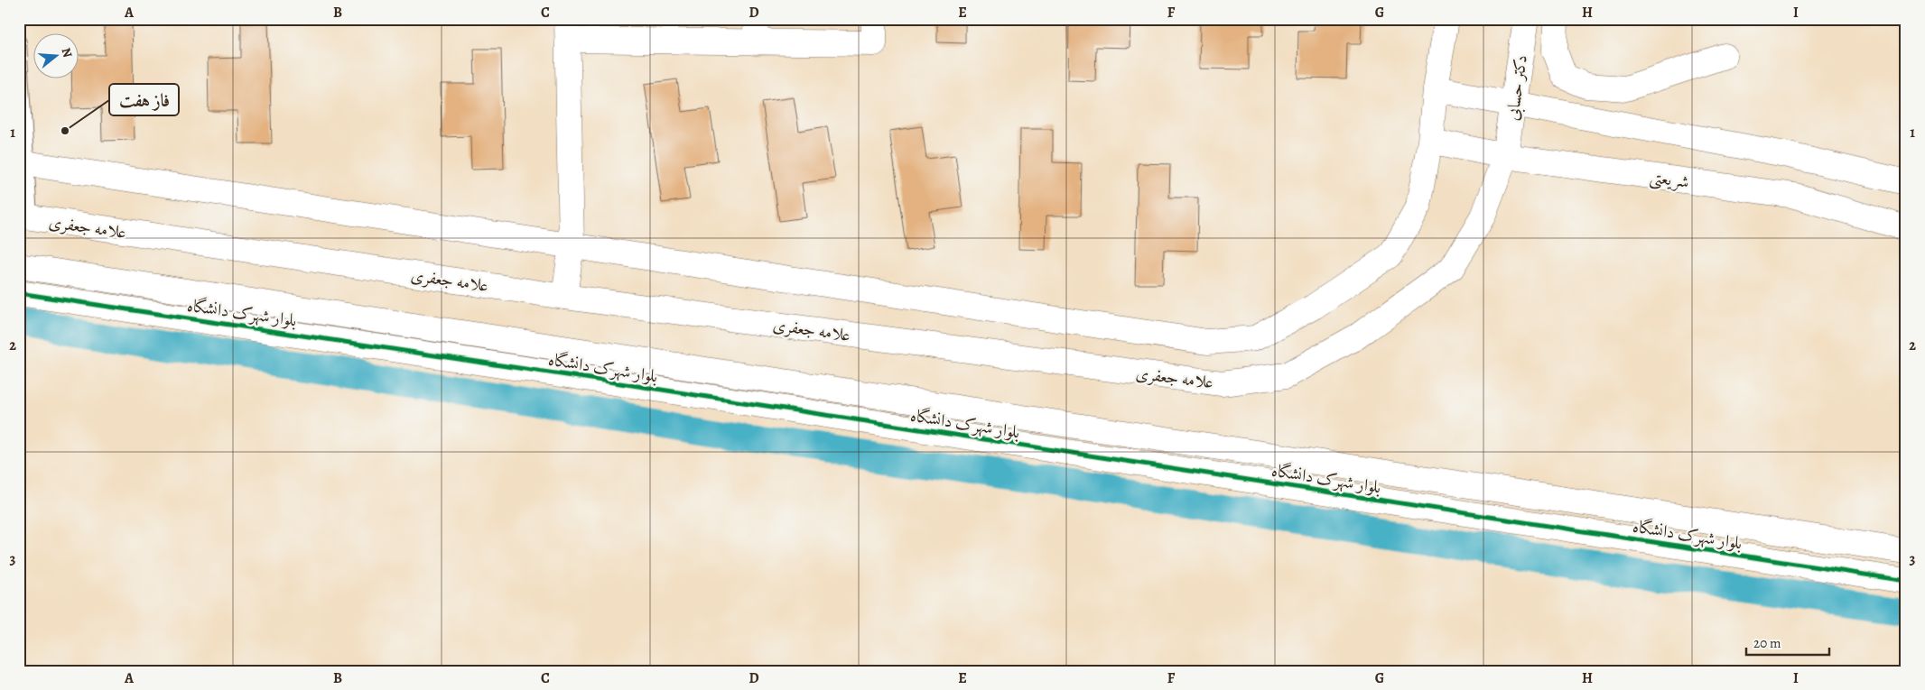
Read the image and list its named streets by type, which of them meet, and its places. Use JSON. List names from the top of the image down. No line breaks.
{"streets":{"street":["دکتر حسابی","شریعتی","علامه جعفری","بلوار شهرک دانشگاه"]},"crossings":[["دکتر حسابی","شریعتی"],["دکتر حسابی","علامه جعفری"],["شریعتی","علامه جعفری"]],"places":["فاز هفت"],"scale_bar":"20 m","north":"right","grid":{"columns":["A","B","C","D","E","F","G","H","I"],"rows":["1","2","3"]}}
